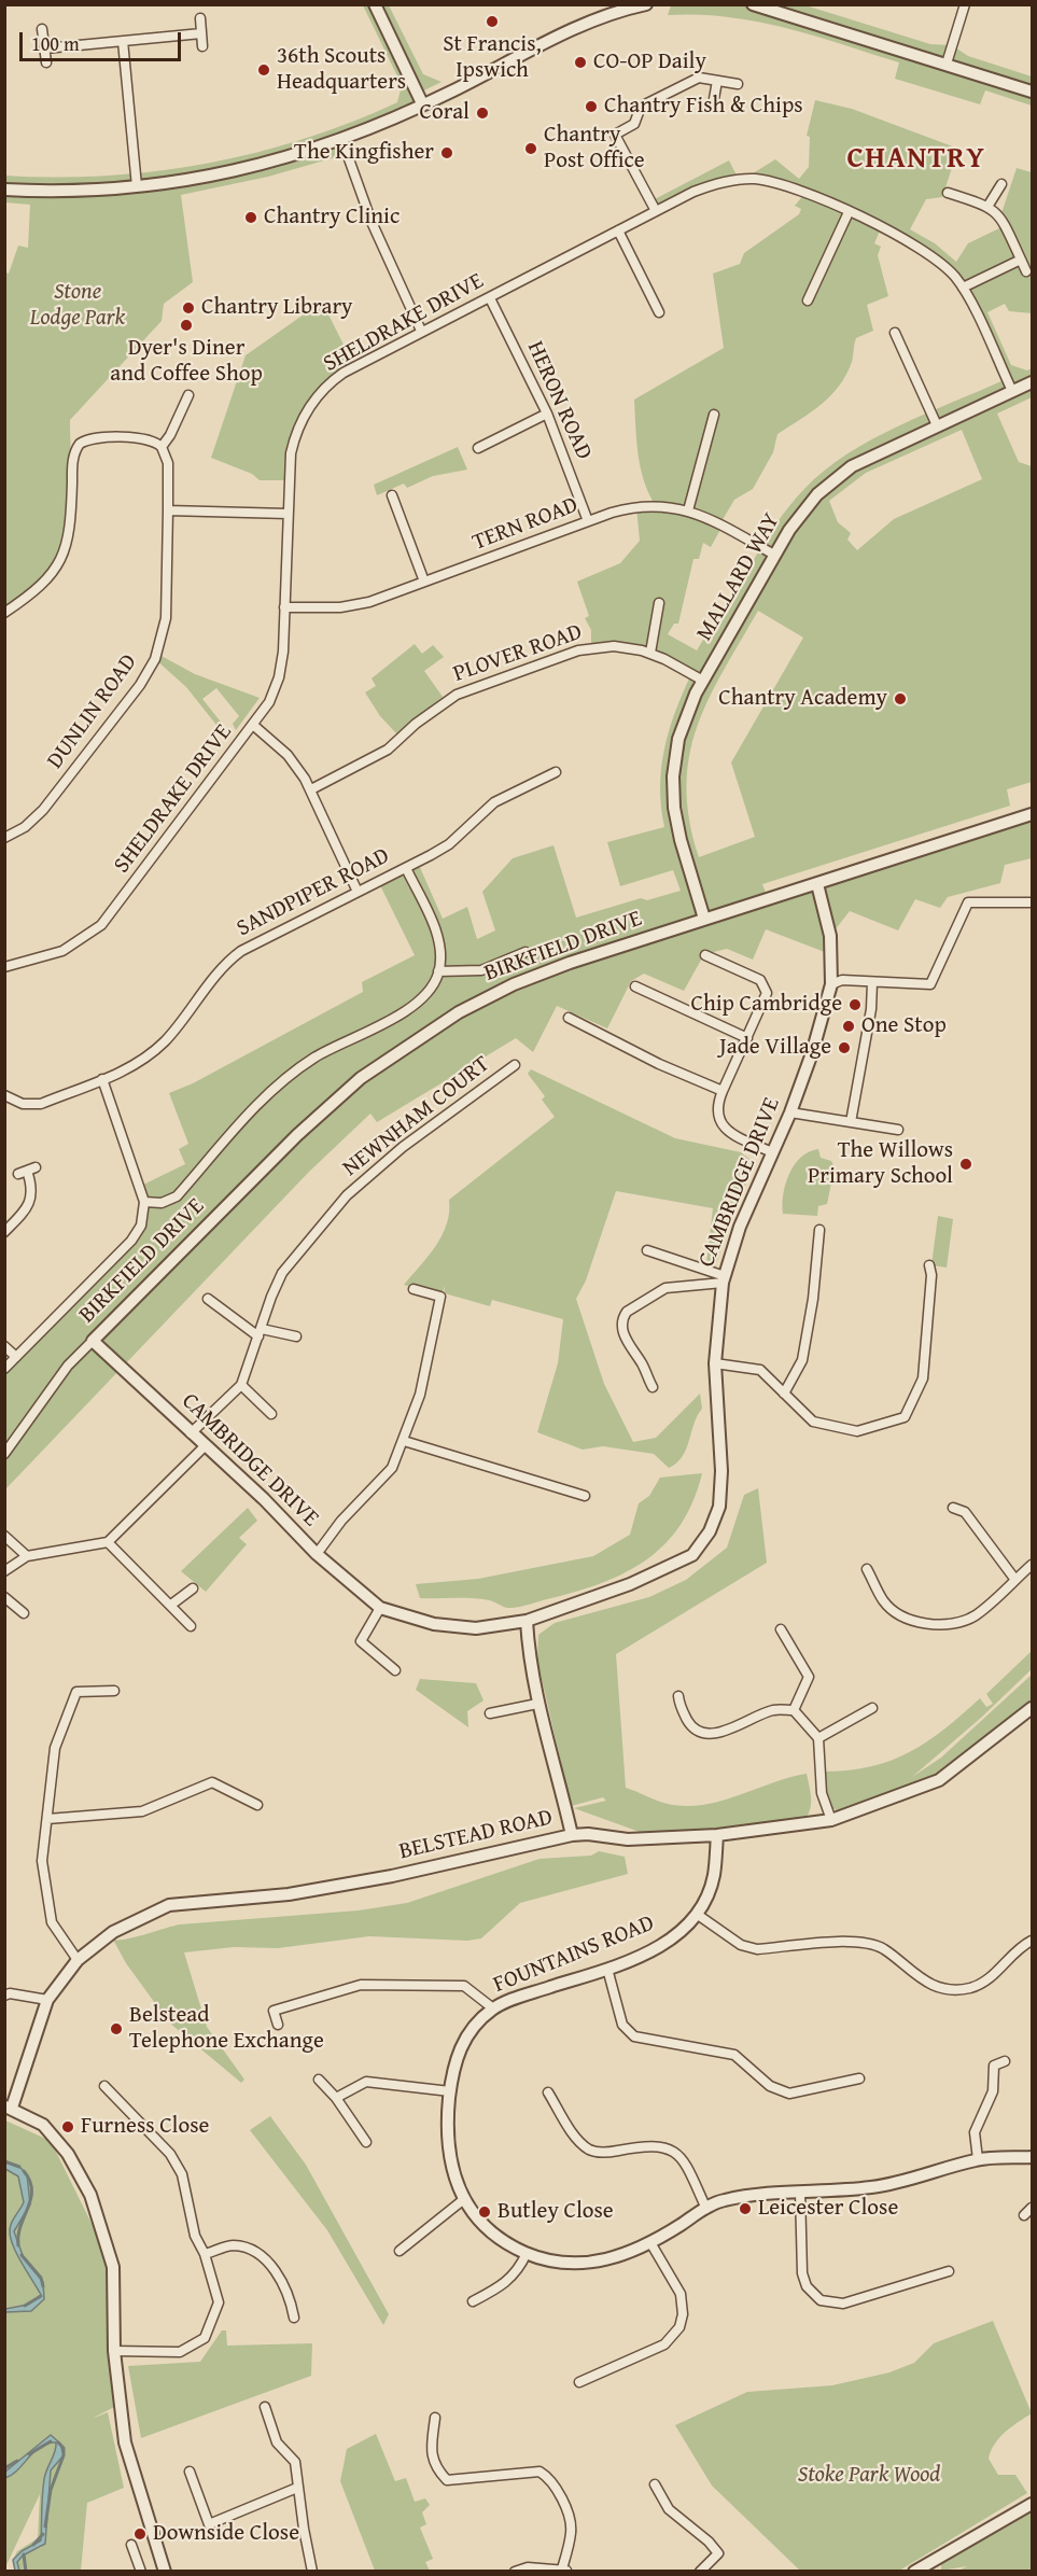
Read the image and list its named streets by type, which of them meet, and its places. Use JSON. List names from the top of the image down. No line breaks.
{"streets":{"street":["SHELDRAKE DRIVE","HERON ROAD","TERN ROAD","MALLARD WAY","PLOVER ROAD","DUNLIN ROAD","SANDPIPER ROAD","BIRKFIELD DRIVE","NEWNHAM COURT","CAMBRIDGE DRIVE","BELSTEAD ROAD","FOUNTAINS ROAD"]},"crossings":[["SHELDRAKE DRIVE","HERON ROAD"],["SHELDRAKE DRIVE","TERN ROAD"],["SHELDRAKE DRIVE","MALLARD WAY"],["HERON ROAD","TERN ROAD"],["TERN ROAD","MALLARD WAY"],["MALLARD WAY","PLOVER ROAD"],["MALLARD WAY","BIRKFIELD DRIVE"],["BIRKFIELD DRIVE","CAMBRIDGE DRIVE"],["NEWNHAM COURT","CAMBRIDGE DRIVE"],["BELSTEAD ROAD","FOUNTAINS ROAD"]],"districts":["CHANTRY"],"parks":["Stone Lodge Park","Stoke Park Wood"],"places":["St Francis, Ipswich","CO-OP Daily","36th Scouts Headquarters","Chantry Fish & Chips","Coral","Chantry Post Office","The Kingfisher","Chantry Clinic","Chantry Library","Dyer's Diner and Coffee Shop","Chantry Academy","Chip Cambridge","One Stop","Jade Village","The Willows Primary School","Belstead Telephone Exchange","Furness Close","Leicester Close","Butley Close","Downside Close"],"scale_bar":"100 m"}
